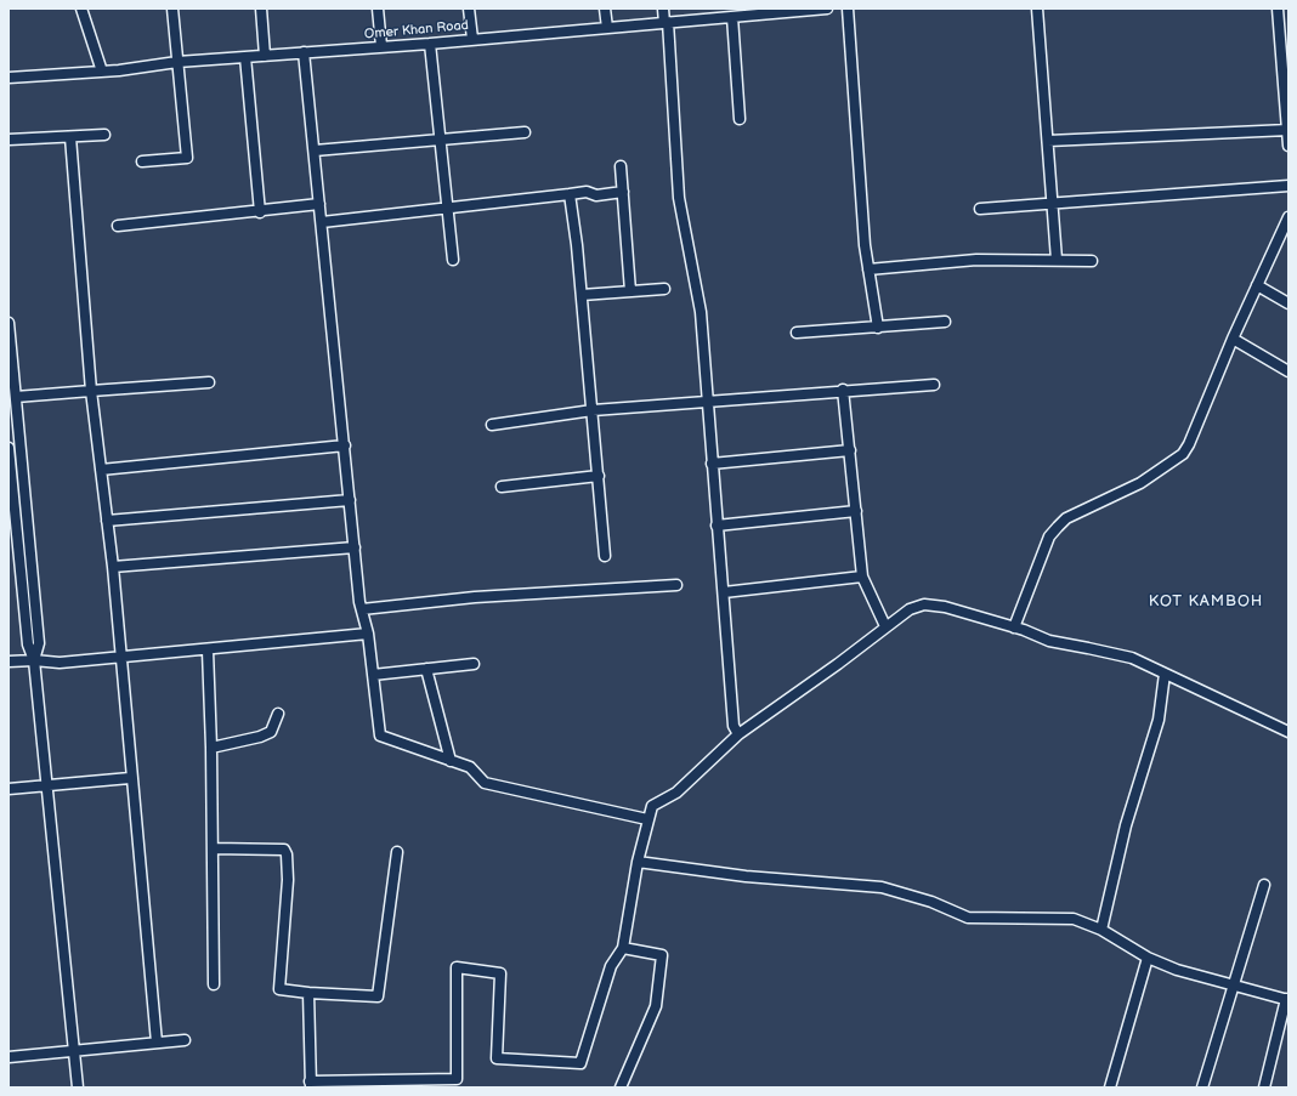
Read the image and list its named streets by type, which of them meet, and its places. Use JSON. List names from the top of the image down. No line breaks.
{"streets":{"street":["Omer Khan Road"]},"districts":["KOT KAMBOH"]}
